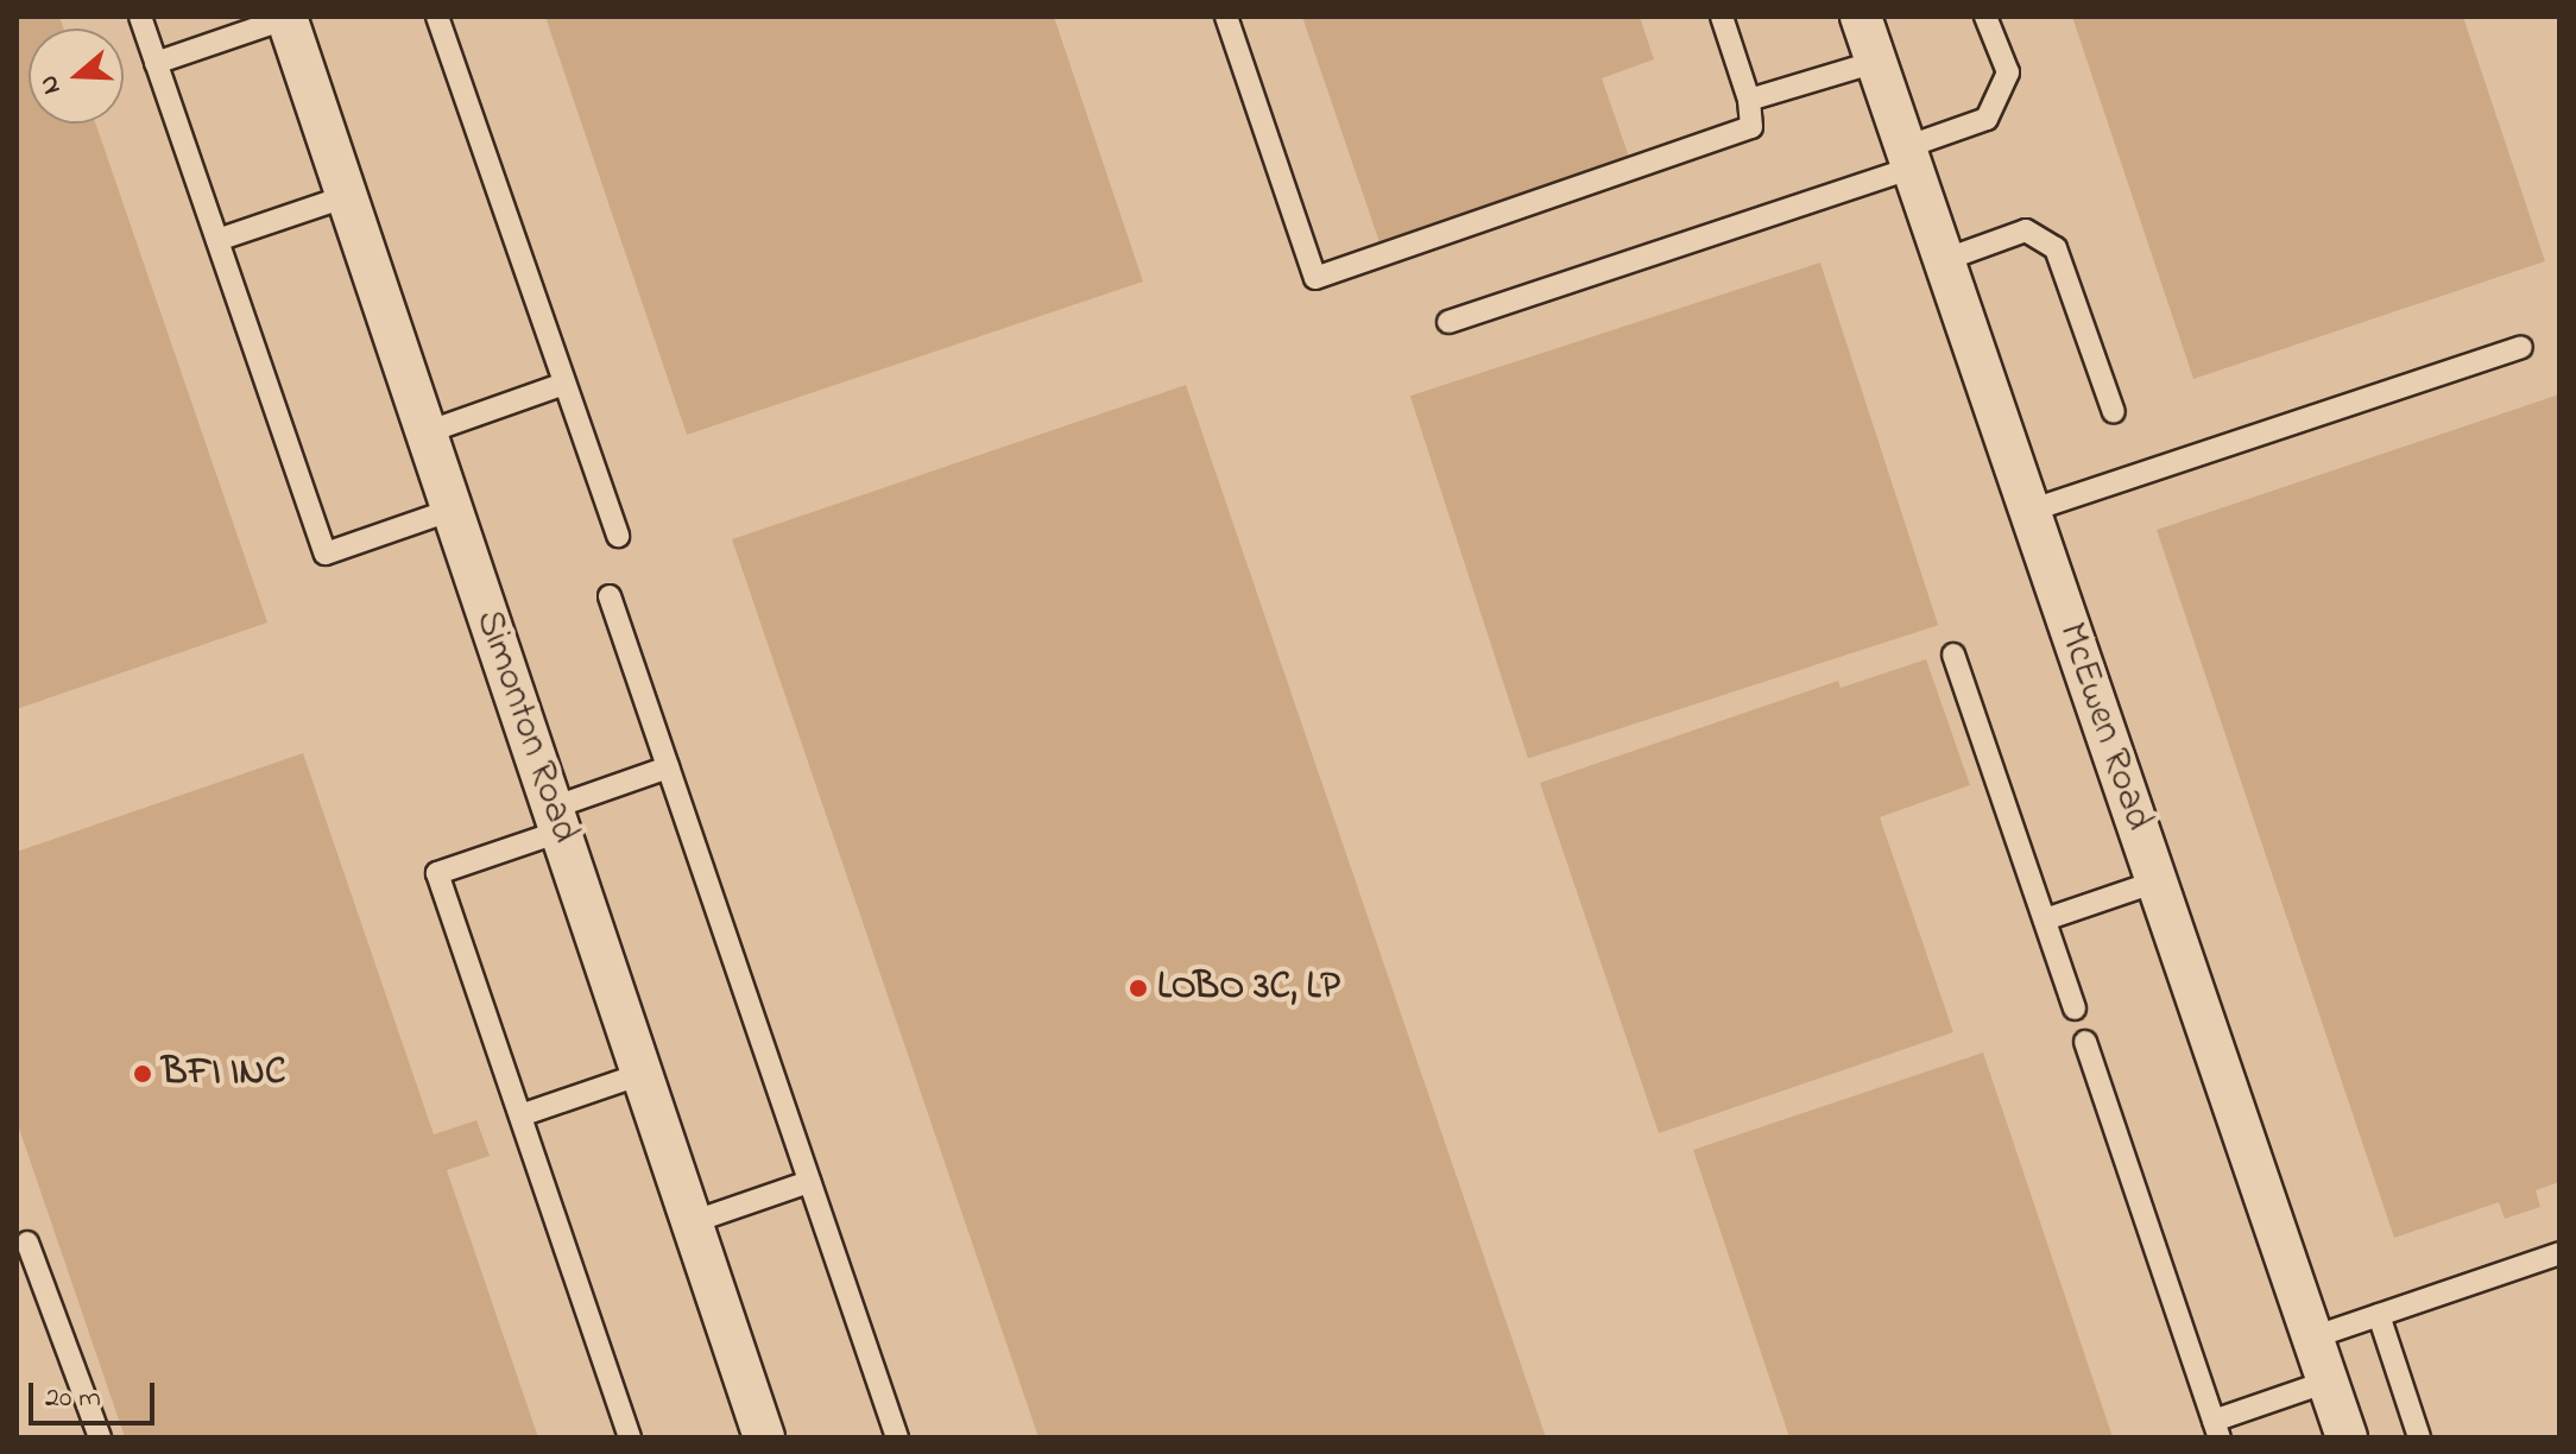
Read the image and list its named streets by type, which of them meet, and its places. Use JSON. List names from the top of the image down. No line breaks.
{"streets":{"street":["Simonton Road","McEwen Road"]},"places":["LOBO 3C, LP","BFI INC"],"scale_bar":"20 m","north":"left"}
